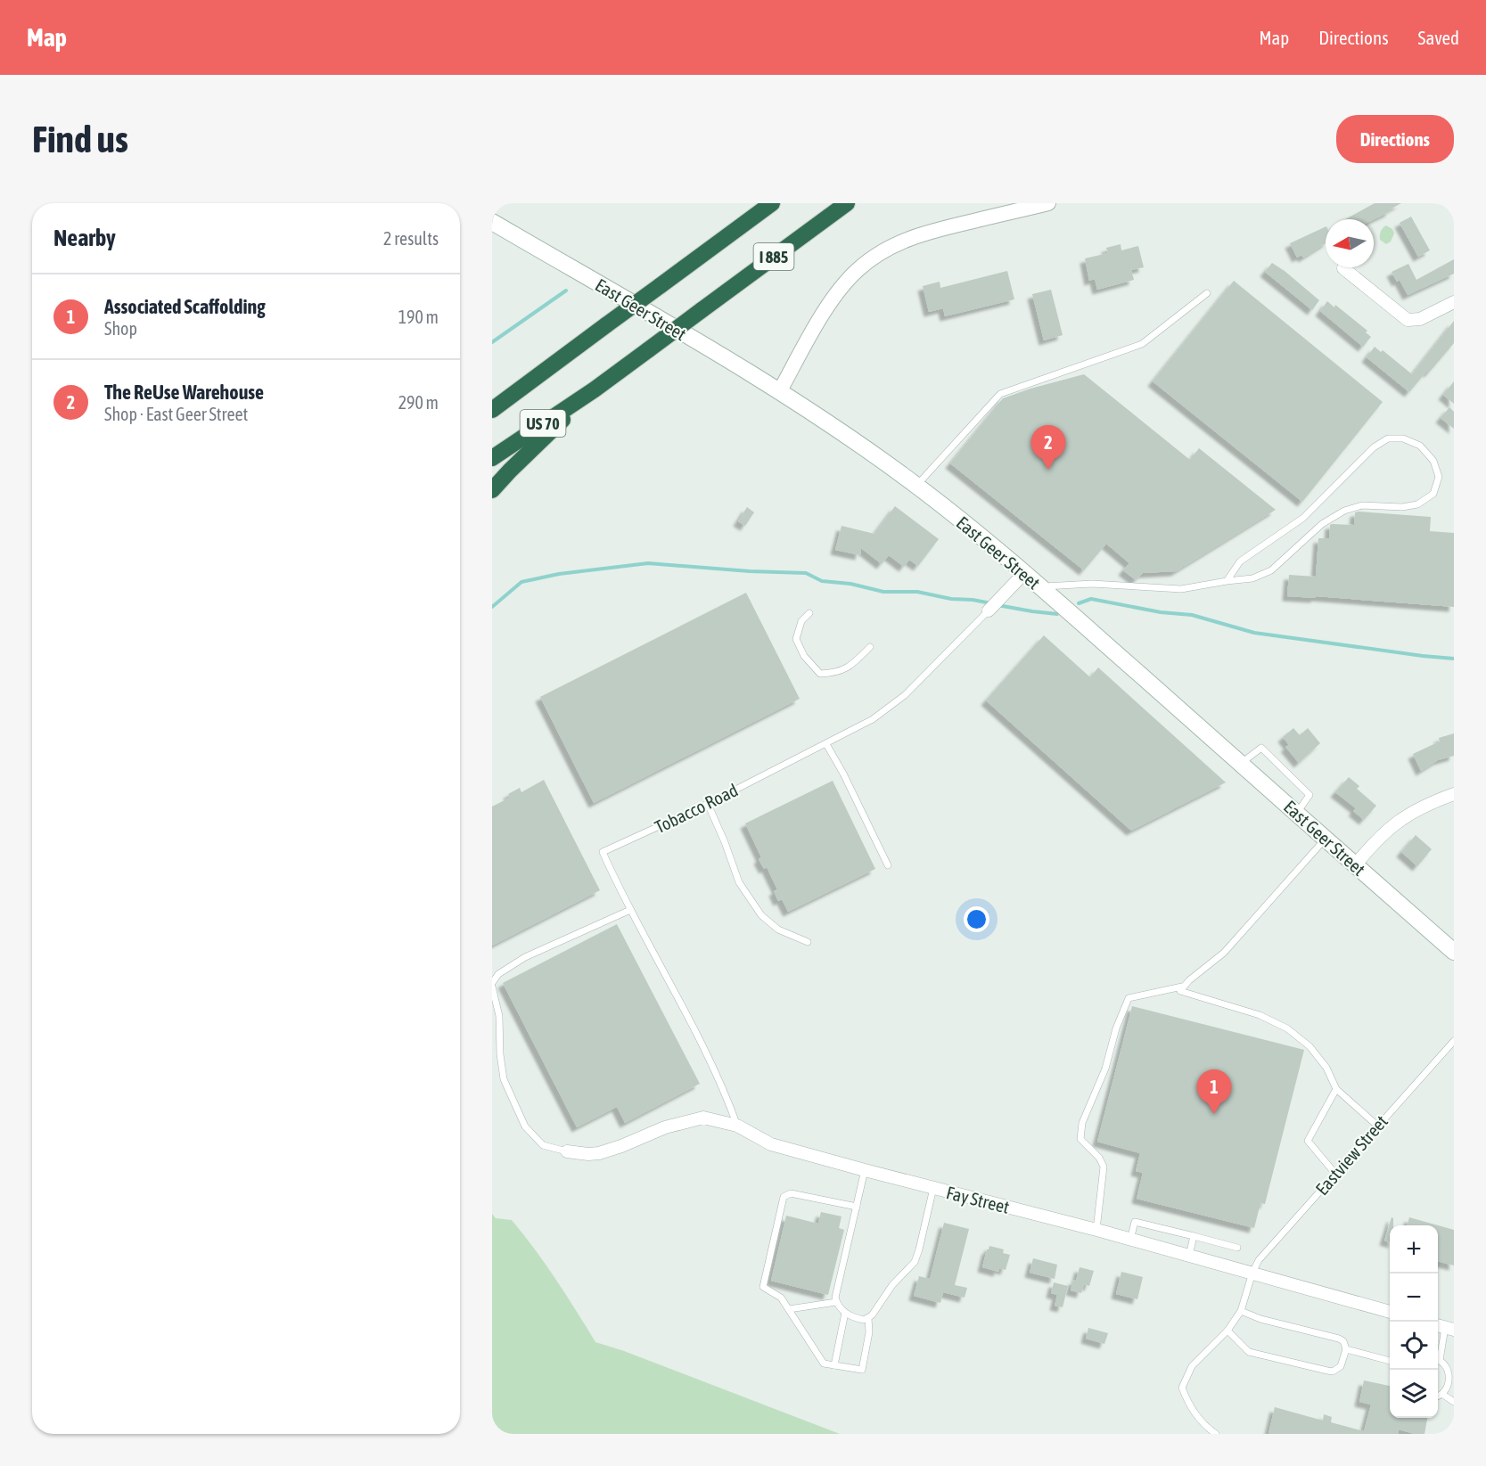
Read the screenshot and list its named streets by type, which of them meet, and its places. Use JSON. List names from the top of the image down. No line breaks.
{"streets":{"highway":["I 885","US 70"],"main road":["East Geer Street"],"street":["Tobacco Road","Fay Street"],"lane":["Eastview Street"]},"crossings":[["I 885","US 70"],["East Geer Street","Tobacco Road"],["Tobacco Road","Fay Street"],["Eastview Street","Fay Street"]],"north":"left","page":{"header":"Map","nav":["Map","Directions","Saved"],"buttons":"Directions","title":"Find us","heading":["Nearby","2 results"],"list":[{"mark":"1","name":"Associated Scaffolding","note":"Shop","value":"190 m"},{"mark":"2","name":"The ReUse Warehouse","note":"Shop · East Geer Street","value":"290 m"}],"pins":["2","1"],"map_buttons":["+","−"]}}
